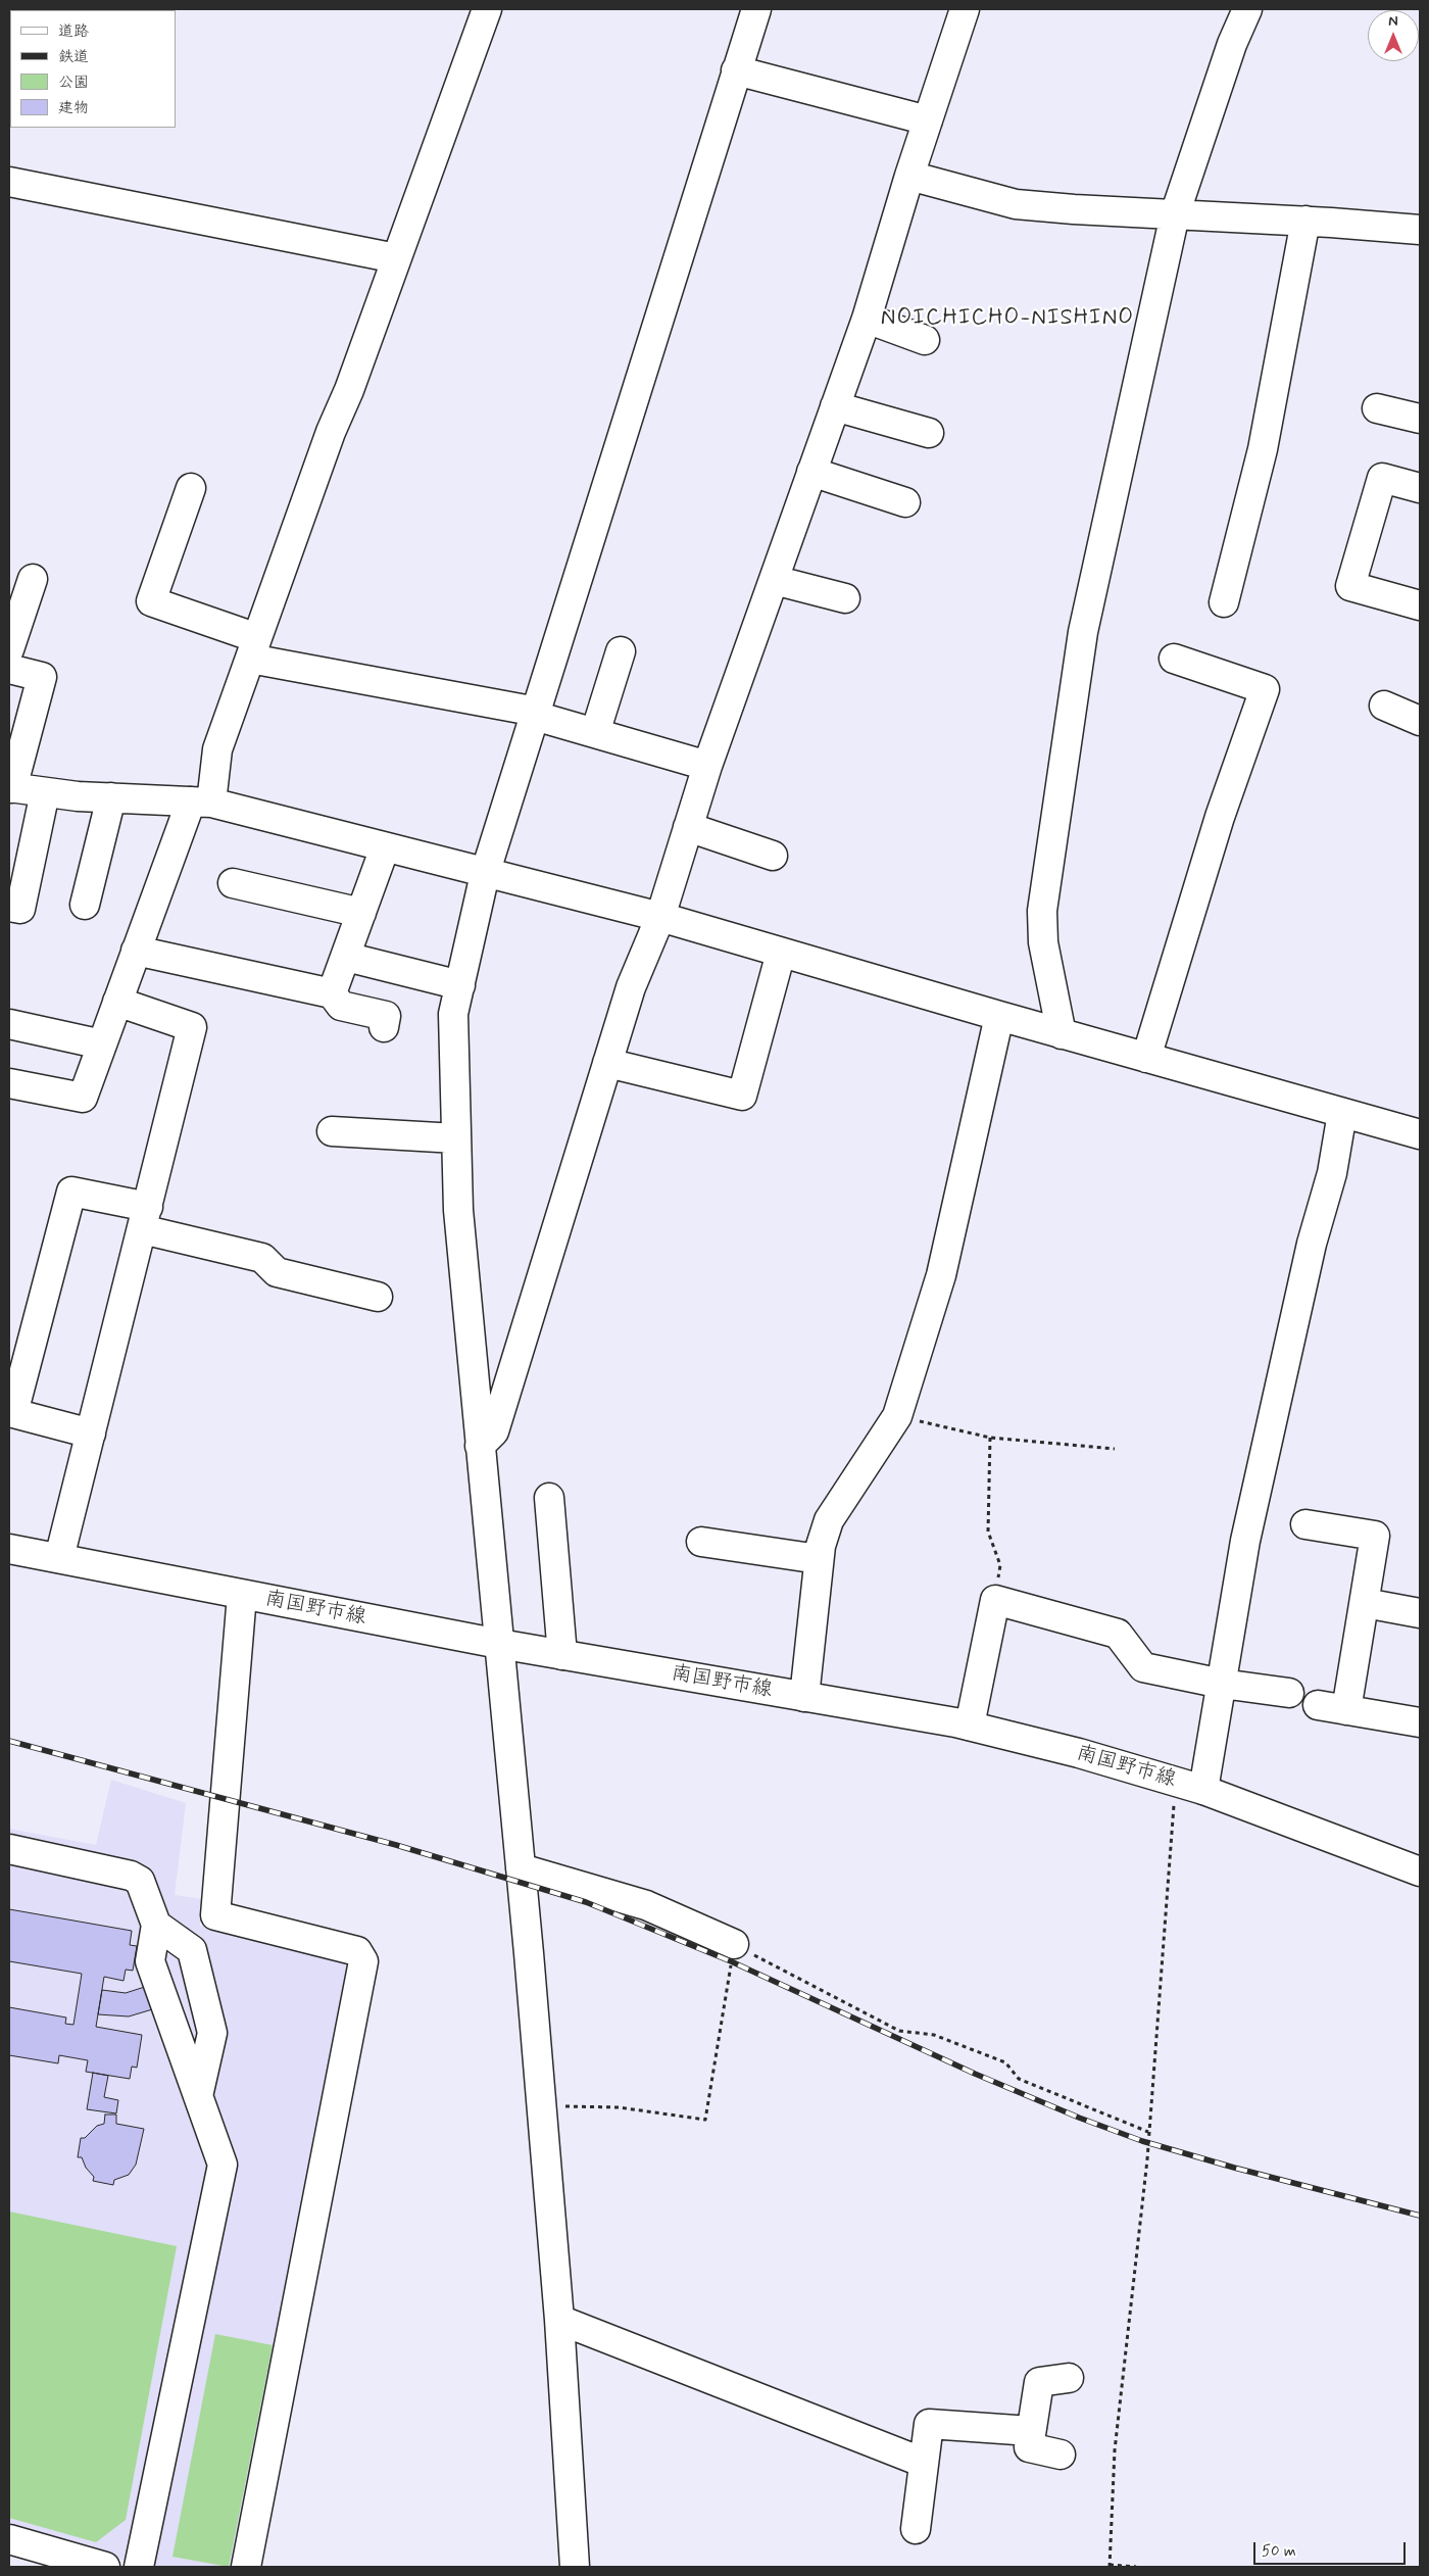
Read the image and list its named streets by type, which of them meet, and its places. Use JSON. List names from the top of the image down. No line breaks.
{"streets":{"street":["南国野市線"]},"districts":["NOICHICHO-NISHINO"],"legend":["道路","鉄道","公園","建物"],"scale_bar":"50 m","north":"top"}
